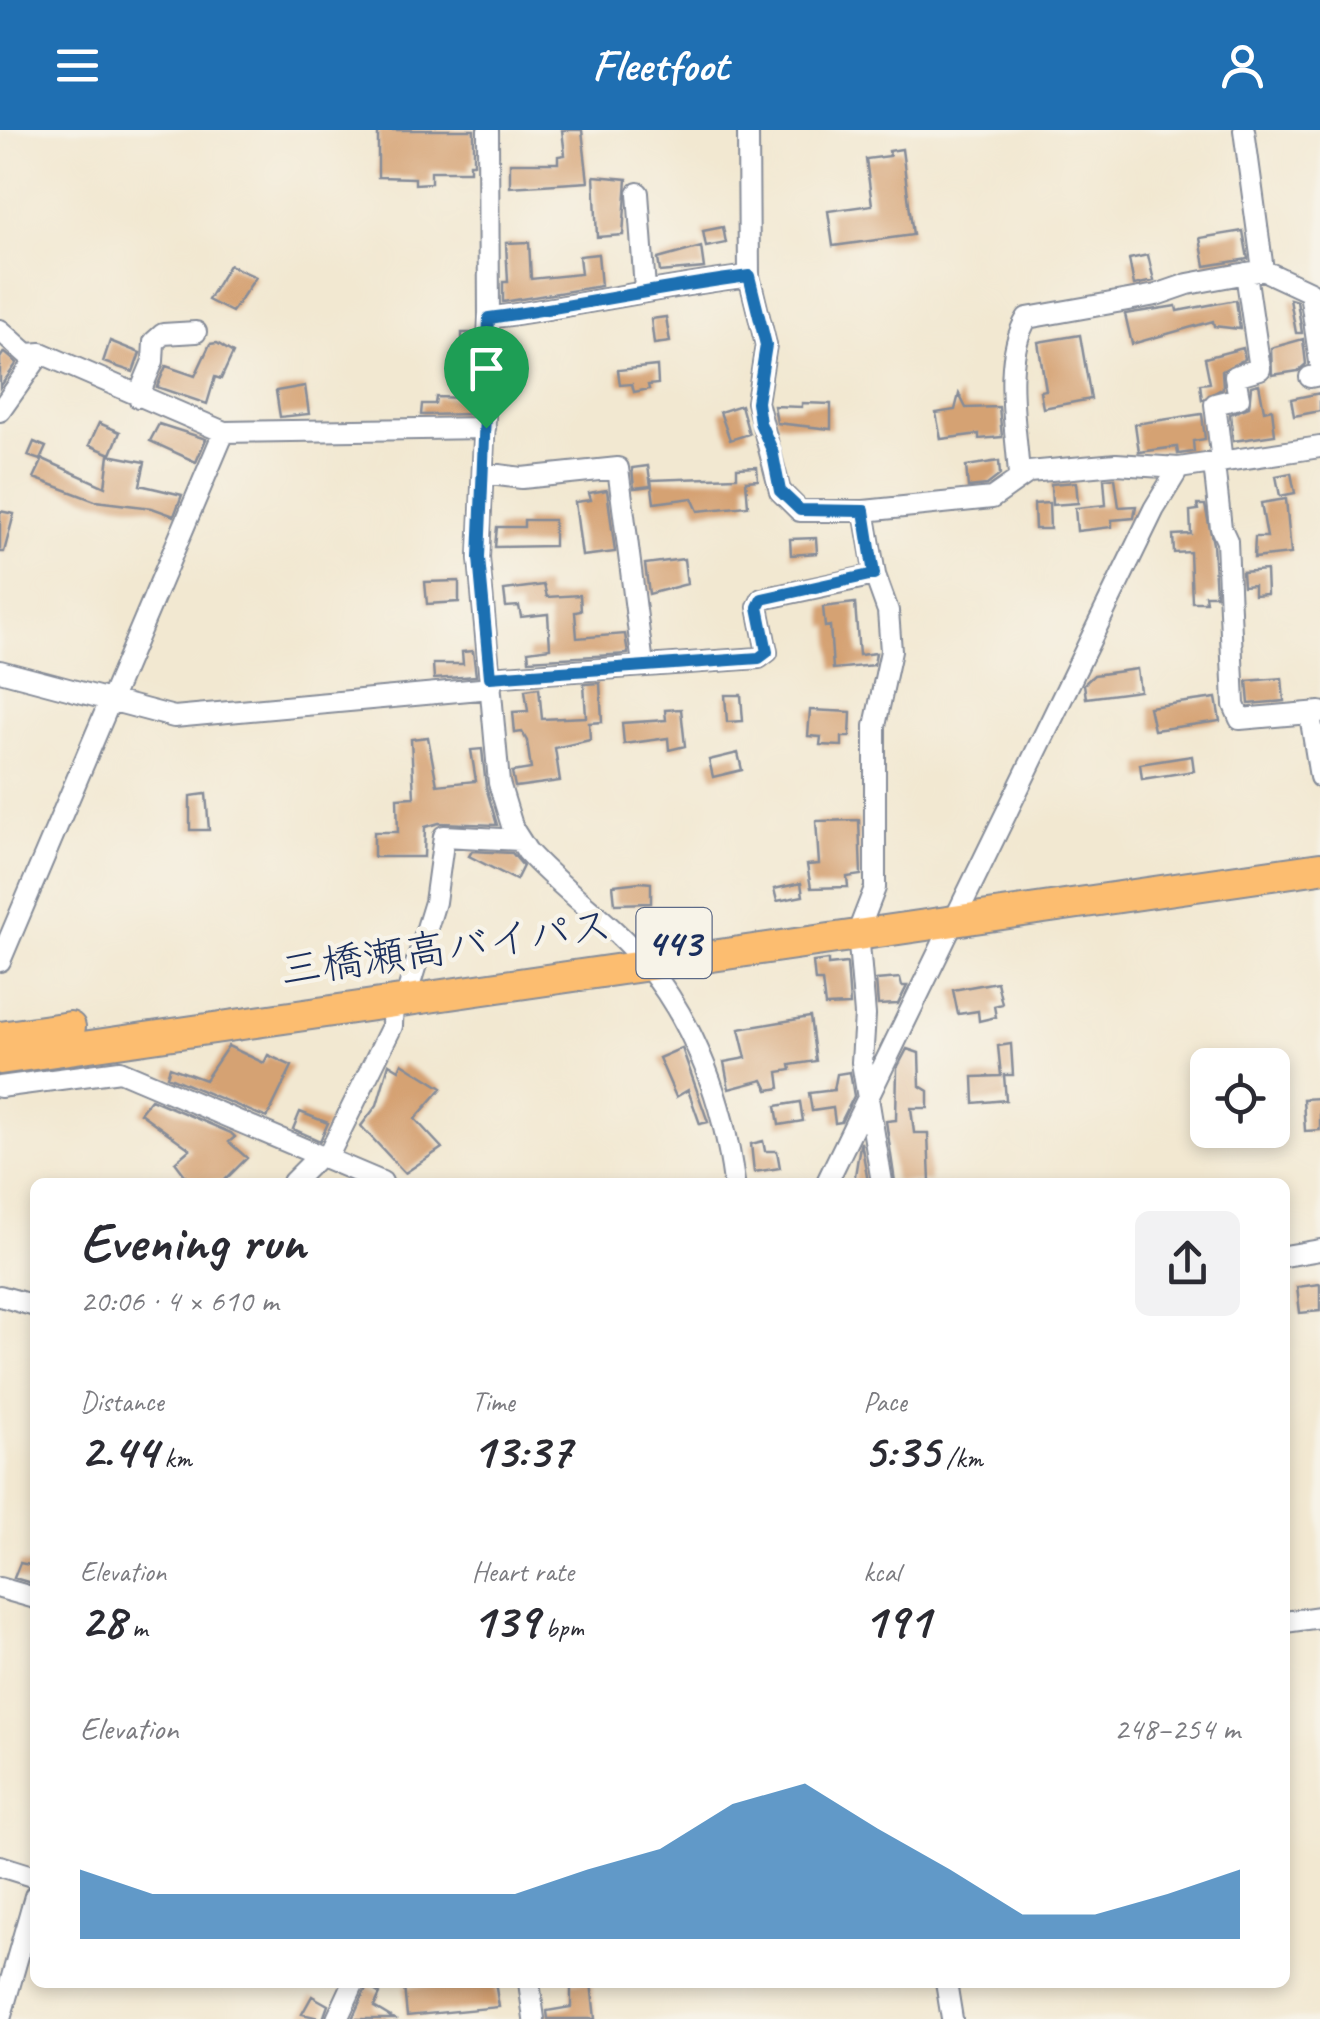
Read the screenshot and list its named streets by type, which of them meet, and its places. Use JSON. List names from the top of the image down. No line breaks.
{"streets":{"highway":["443","三橋瀬高バイパス"]},"page":{"header":"Fleetfoot","heading":["Evening run","20:06 · 4 × 610 m"],"stats":[["Distance","2.44 km"],["Time","13:37"],["Pace","5:35 /km"],["Elevation","28 m"],["Heart rate","139 bpm"],["kcal","191"]],"chart":["Elevation","248–254 m"]}}
